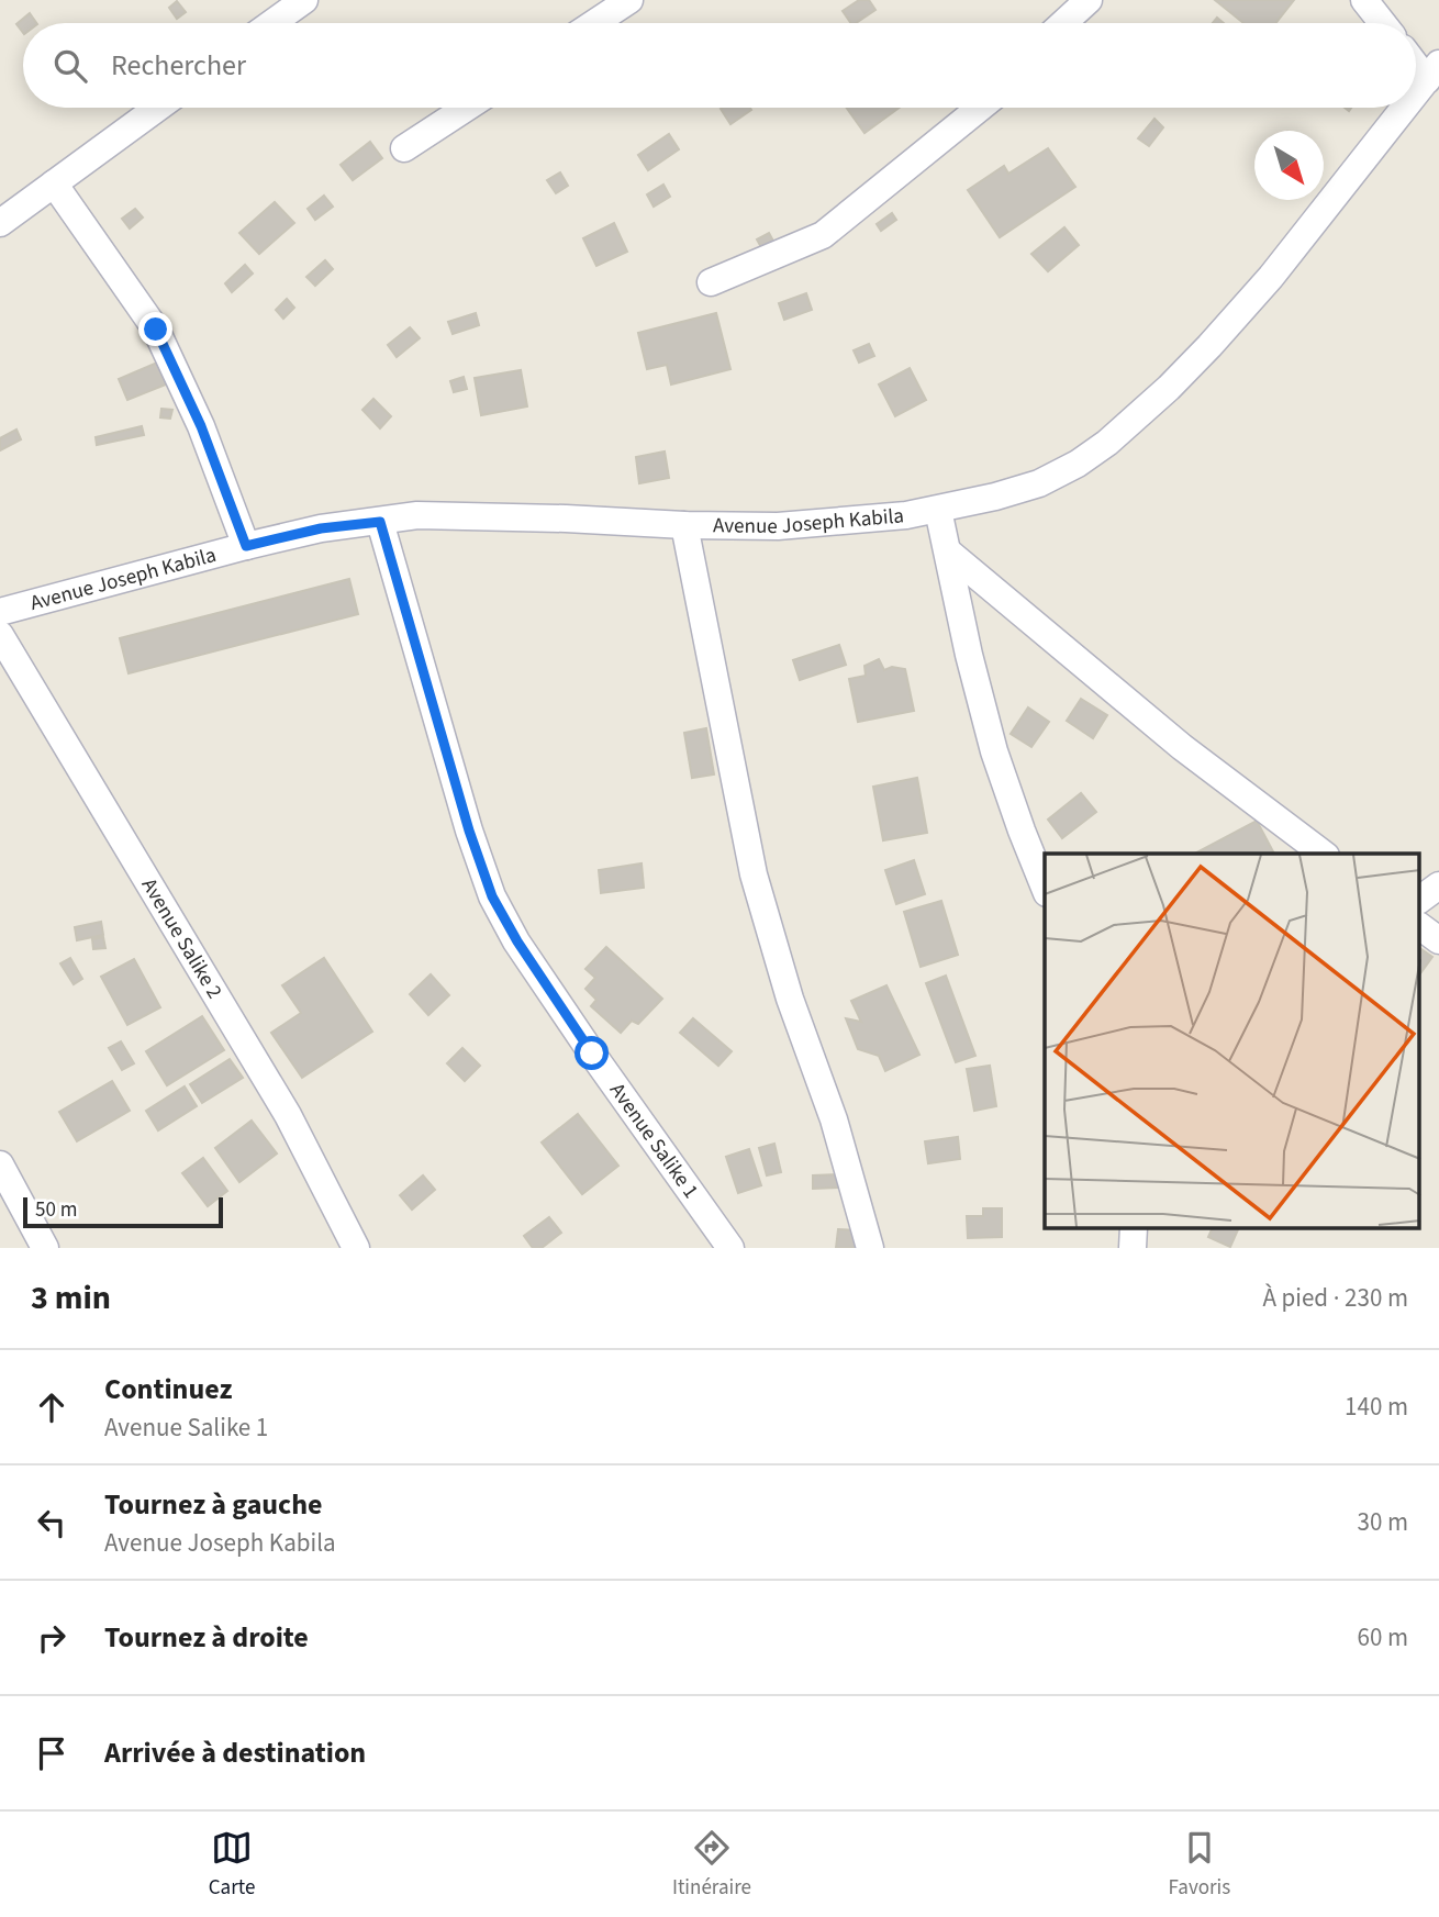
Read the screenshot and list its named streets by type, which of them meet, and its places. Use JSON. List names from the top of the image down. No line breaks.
{"streets":{"street":["Avenue Joseph Kabila","Avenue Salike 2","Avenue Salike 1"]},"crossings":[["Avenue Joseph Kabila","Avenue Salike 1"]],"scale_bar":"50 m","north":"bottom right","page":{"search":"Rechercher","scale":"50 m","heading":["3 min","À pied · 230 m"],"list":[["Continuez","Avenue Salike 1","140 m"],["Tournez à gauche","Avenue Joseph Kabila","30 m"],["Tournez à droite","60 m"],"Arrivée à destination"],"nav":["Carte","Itinéraire","Favoris"]}}
